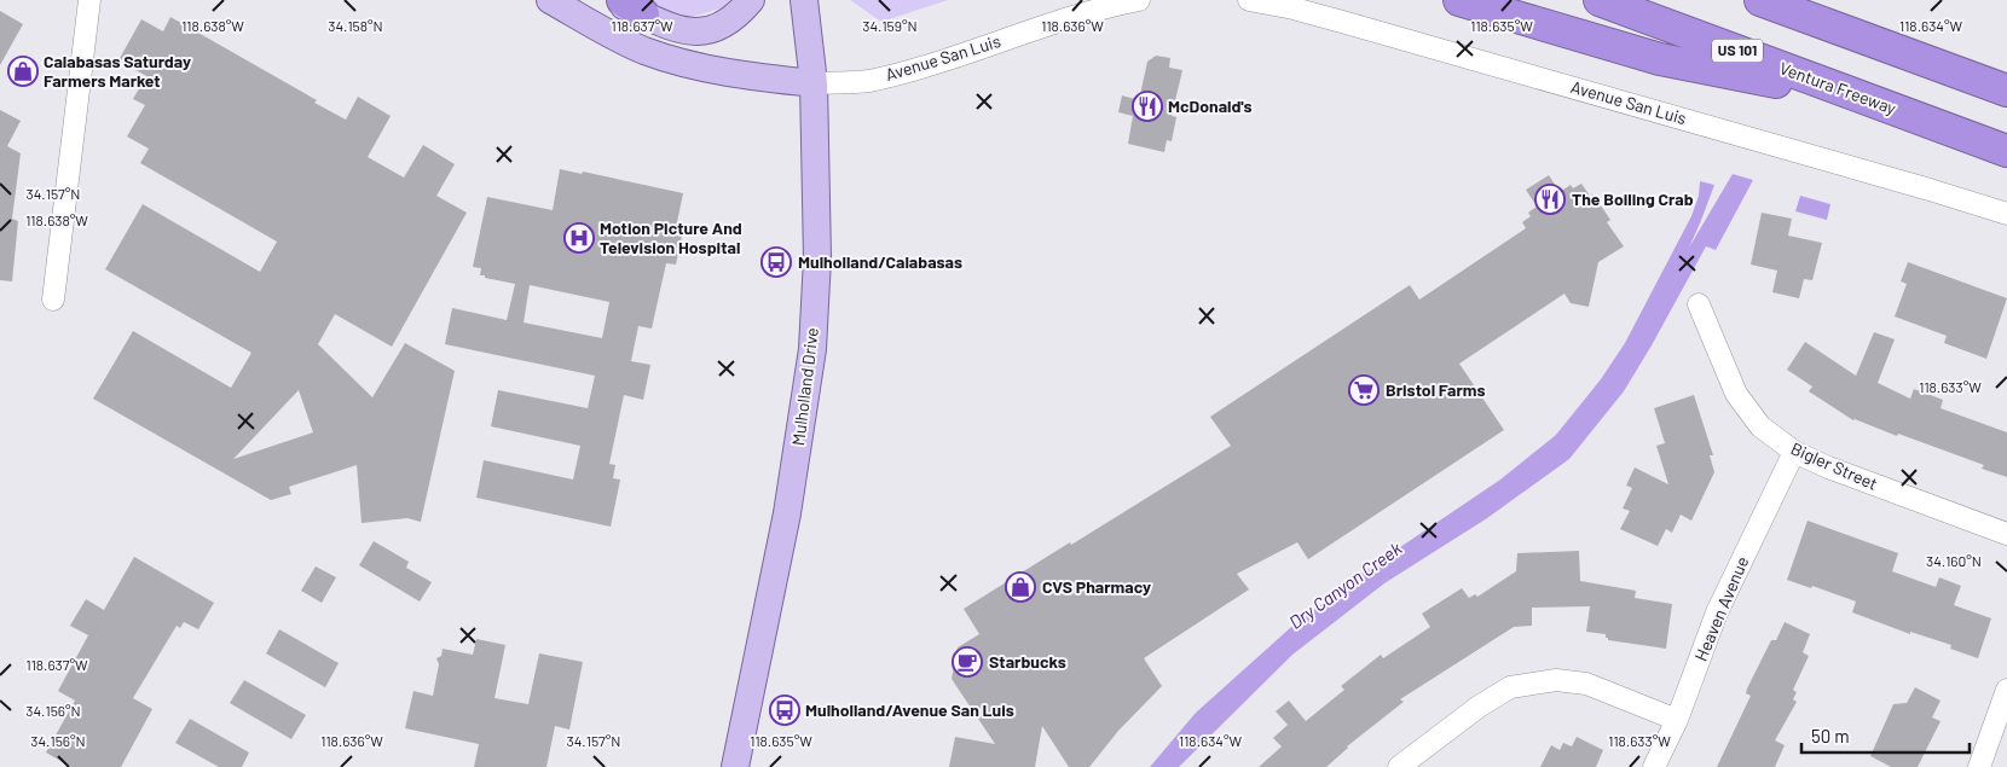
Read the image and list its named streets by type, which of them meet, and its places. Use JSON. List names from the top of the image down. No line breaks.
{"streets":{"highway":["US 101","Ventura Freeway"],"main road":["Mulholland Drive"],"street":["Avenue San Luis","Bigler Street","Heaven Avenue"]},"crossings":[["Avenue San Luis","Mulholland Drive"],["Bigler Street","Heaven Avenue"]],"water":["Dry Canyon Creek"],"places":{"shop":["Calabasas Saturday Farmers Market","CVS Pharmacy"],"restaurant":["McDonald's","The Boiling Crab"],"hospital":["Motion Picture And Television Hospital"],"bus stop":["Mulholland/Calabasas","Mulholland/Avenue San Luis"],"supermarket":["Bristol Farms"],"cafe":["Starbucks"]},"scale_bar":"50 m","coordinates":["34.158°N","34.159°N","118.638°W","118.637°W","118.636°W","118.635°W","118.634°W","34.157°N","118.633°W","34.160°N","34.156°N"]}
